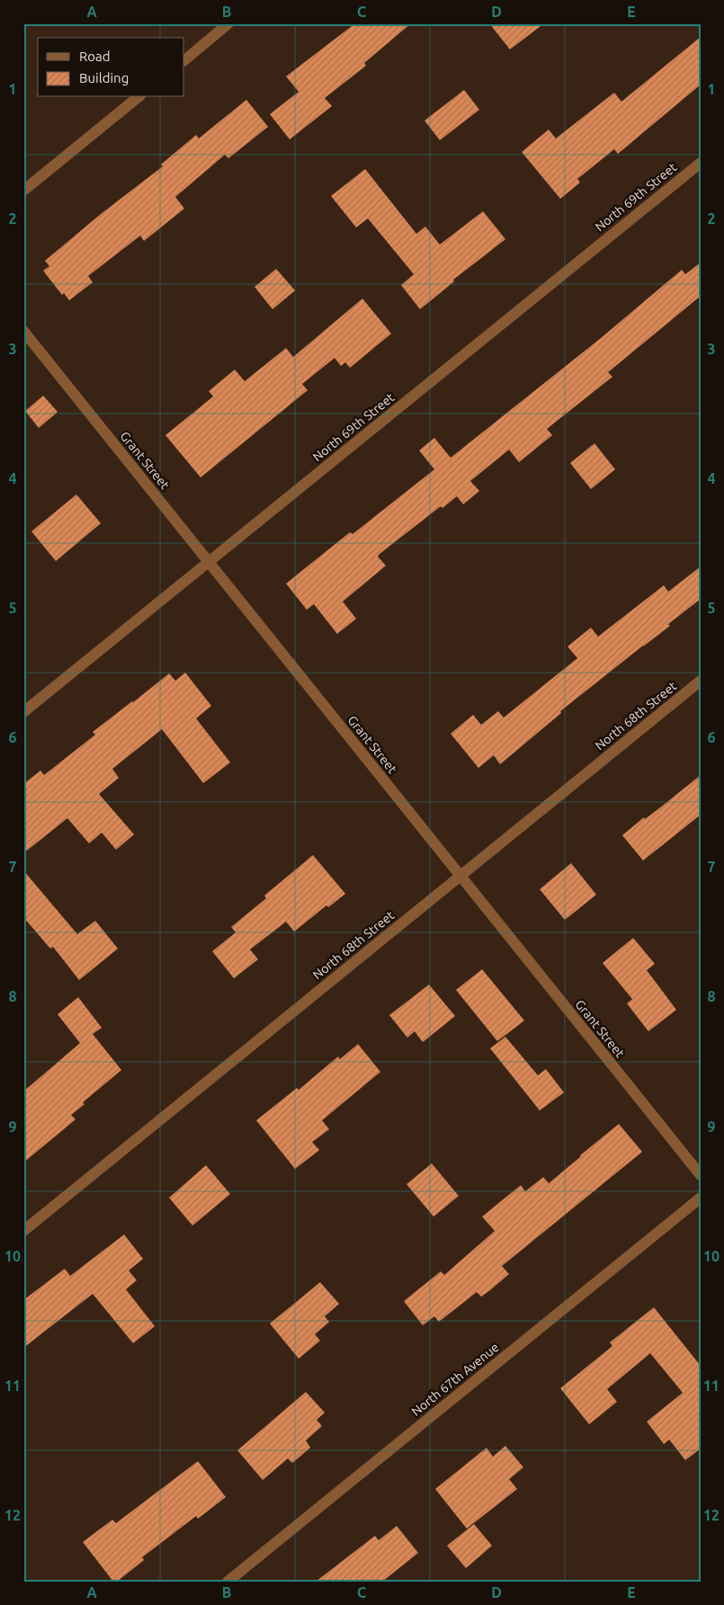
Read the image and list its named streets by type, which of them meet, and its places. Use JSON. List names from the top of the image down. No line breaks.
{"streets":{"street":["North 69th Street","Grant Street","North 68th Street","North 67th Avenue"]},"crossings":[["North 69th Street","Grant Street"],["Grant Street","North 68th Street"]],"legend":["Road","Building"],"grid":{"columns":["A","B","C","D","E"],"rows":["1","2","3","4","5","6","7","8","9","10","11","12"]}}
